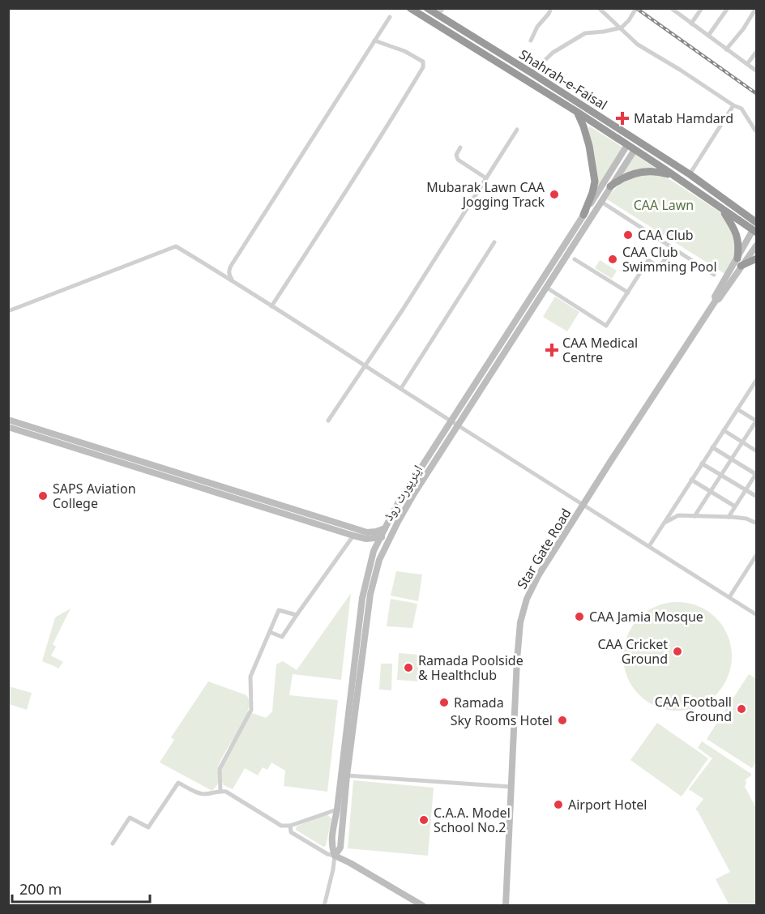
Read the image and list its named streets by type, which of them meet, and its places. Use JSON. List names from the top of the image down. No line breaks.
{"streets":{"highway":["Shahrah-e-Faisal"],"main road":["ایئرپورٹ روڈ","Star Gate Road"]},"crossings":[["Shahrah-e-Faisal","ایئرپورٹ روڈ"],["Shahrah-e-Faisal","Star Gate Road"]],"parks":["CAA Lawn"],"places":{"health":["Matab Hamdard","CAA Medical Centre"],"other":["Mubarak Lawn CAA Jogging Track","CAA Club","CAA Club Swimming Pool","SAPS Aviation College","CAA Jamia Mosque","CAA Cricket Ground","Ramada Poolside & Healthclub","Ramada","CAA Football Ground","Sky Rooms Hotel","Airport Hotel","C.A.A. Model School No.2"]},"scale_bar":"200 m"}
